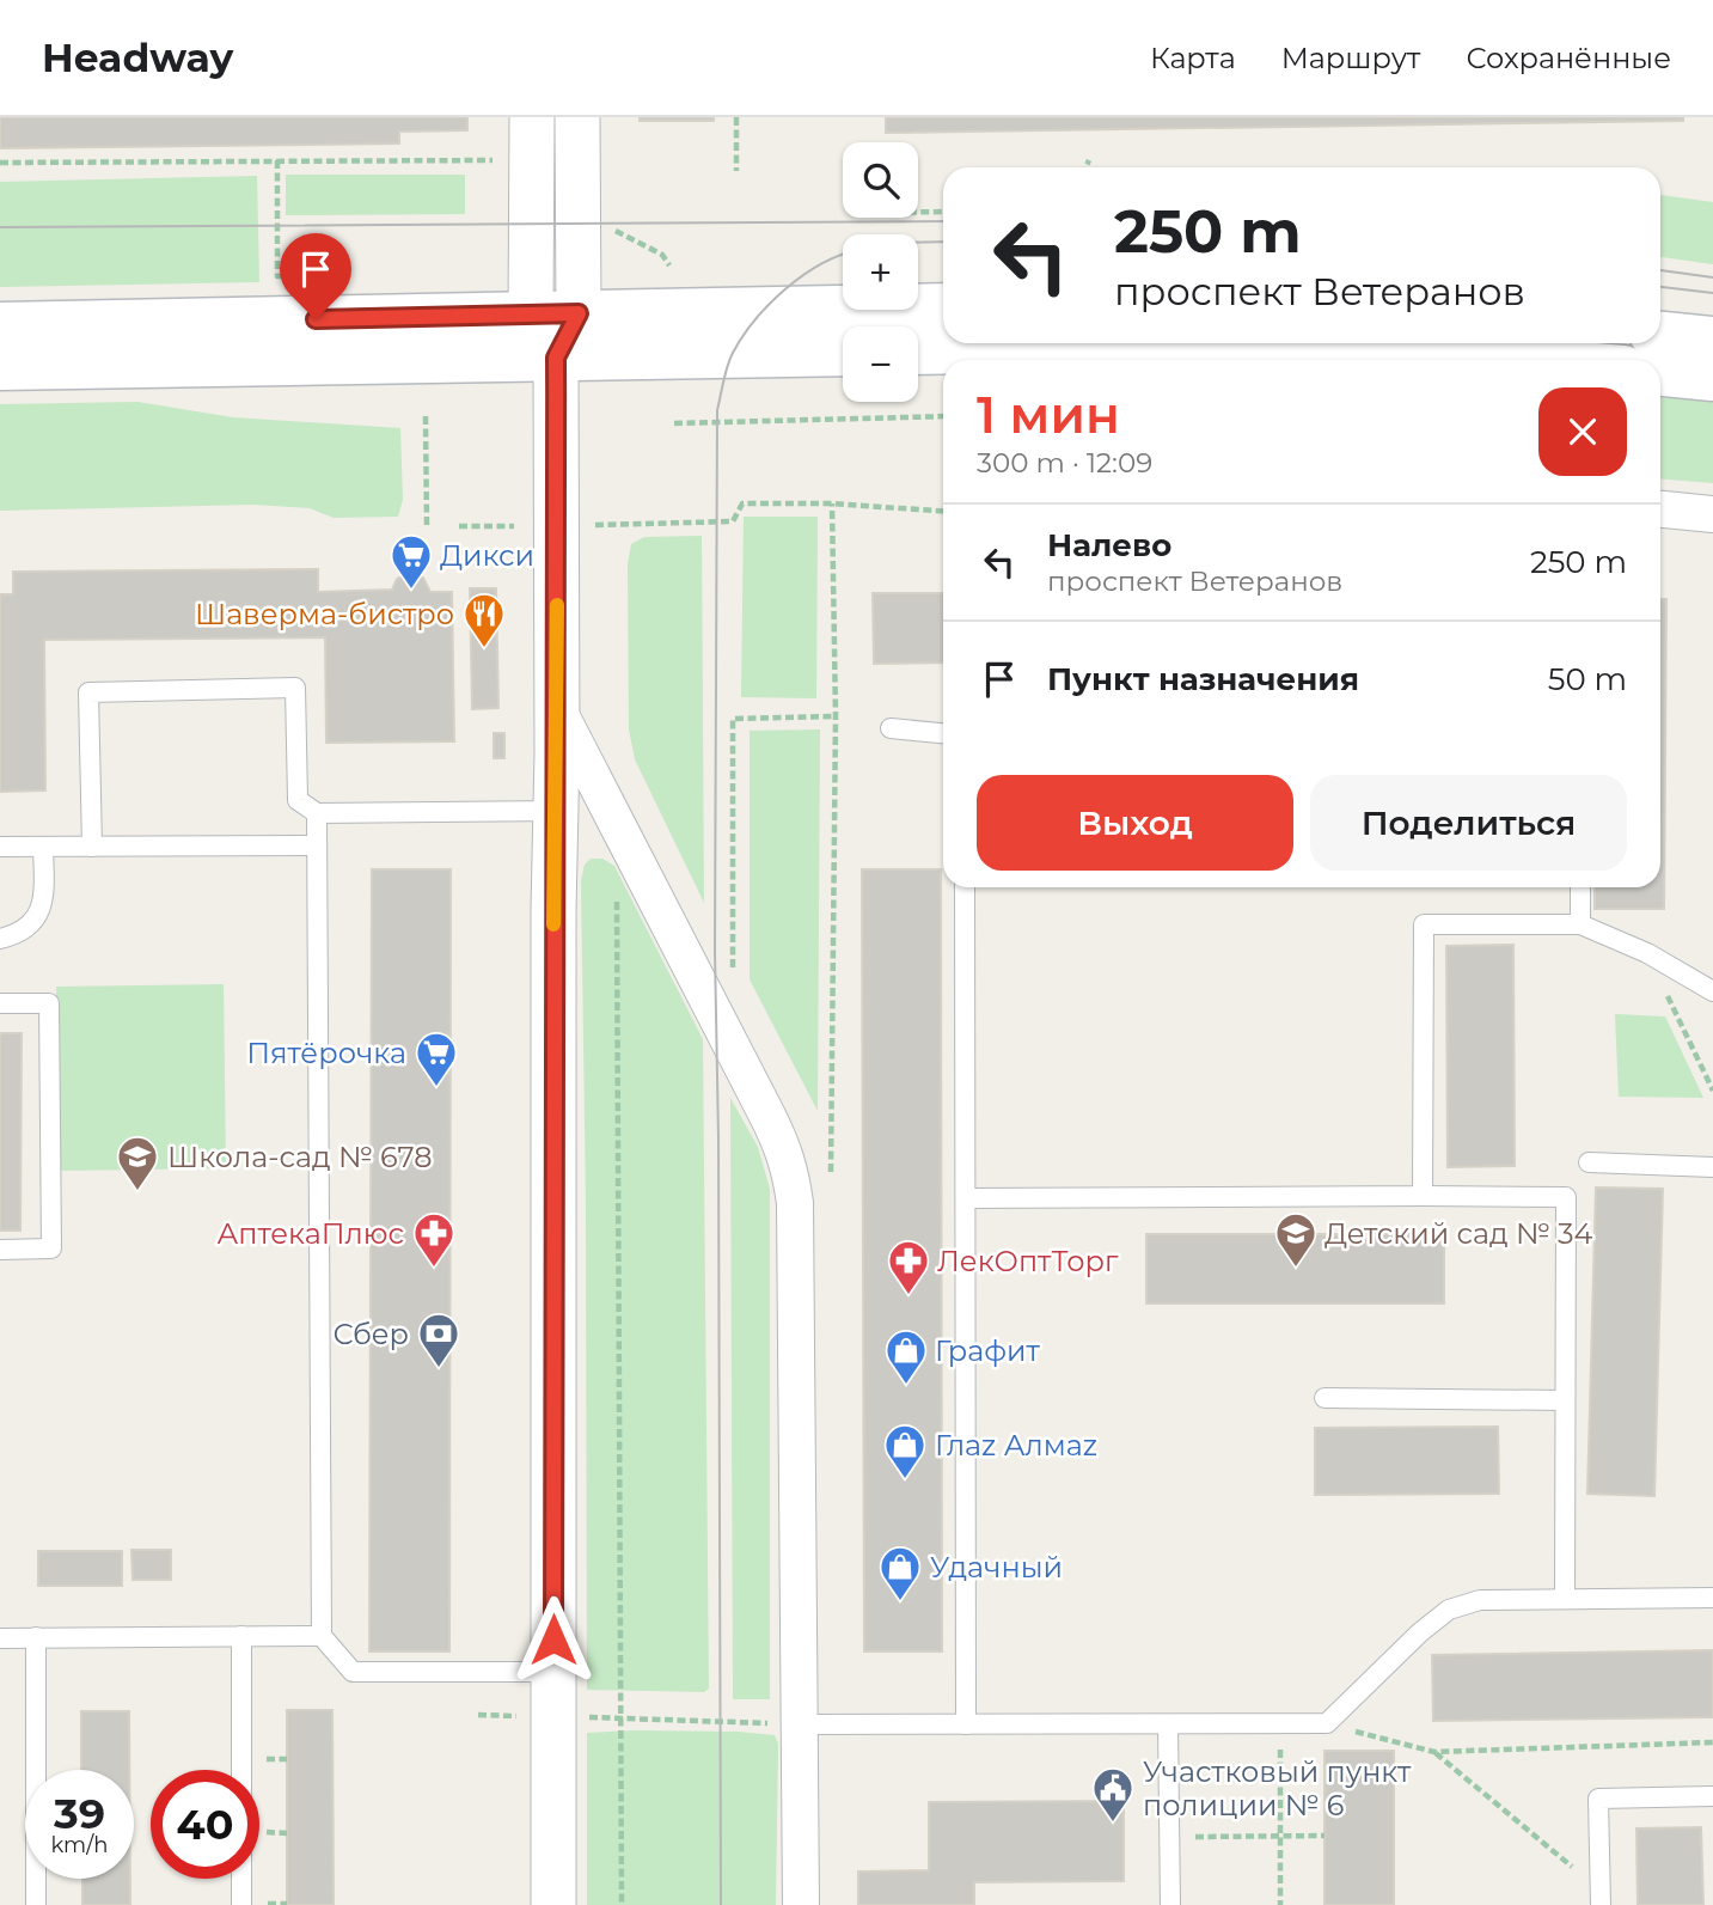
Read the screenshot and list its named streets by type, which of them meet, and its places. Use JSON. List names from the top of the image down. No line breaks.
{"places":{"supermarket":["Дикси","Пятёрочка"],"restaurant":["Шаверма-бистро"],"school or university":["Школа-сад № 678","Детский сад № 34"],"pharmacy":["АптекаПлюс","ЛекОптТорг"],"bank":["Сбер"],"shop":["Графит","Глаz Алмаz","Удачный"],"public building":["Участковый пункт полиции № 6"]},"page":{"header":"Headway","nav":["Карта","Маршрут","Сохранённые"],"map_buttons":["+","−"],"turn":["250 m","проспект Ветеранов"],"heading":["1 мин","300 m · 12:09"],"list":[{"name":"Налево","note":"проспект Ветеранов","value":"250 m"},{"name":"Пункт назначения","value":"50 m"}],"buttons":["Выход","Поделиться"],"speed":"39 km/h","limit":"40"}}
